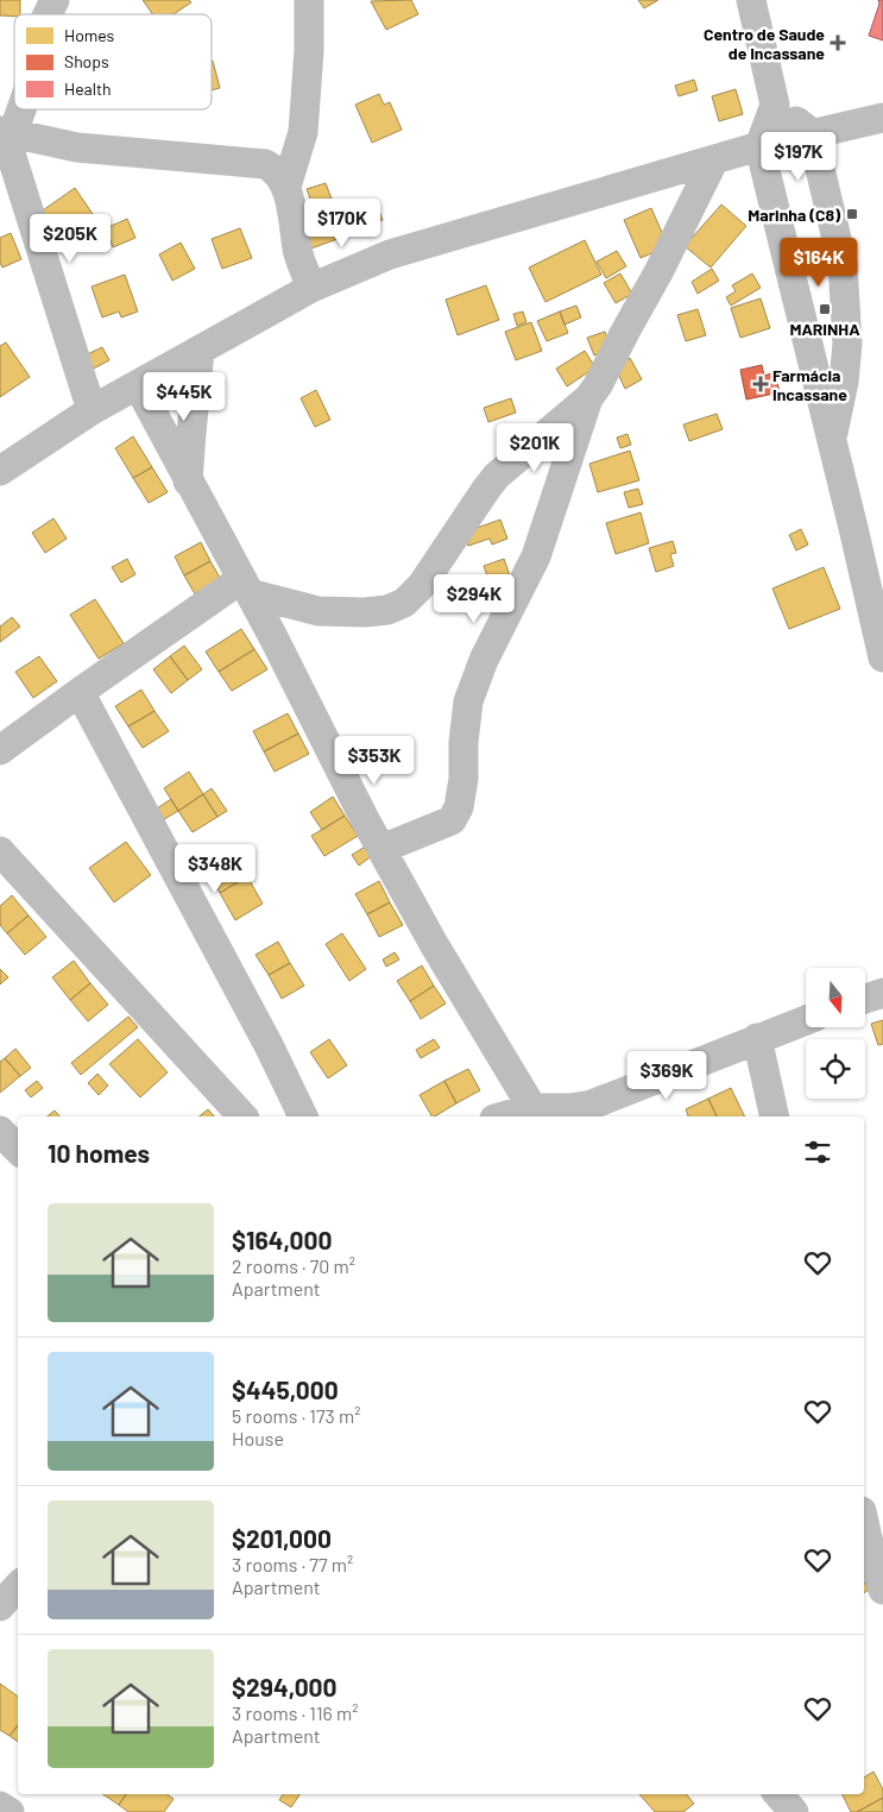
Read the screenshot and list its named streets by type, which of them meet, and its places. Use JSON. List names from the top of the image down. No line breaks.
{"places":{"health":["Centro de Saude de Incassane","Farmácia Incassane"],"transit":["Marinha (C8)","MARINHA"]},"legend":["Homes","Shops","Health"],"north":"bottom","page":{"price":["$197K","$170K","$205K","$164K","$445K","$201K","$294K","$353K","$348K","$369K"],"heading":"10 homes","list":[{"name":"$164,000","note":"2 rooms · 70 m² · Apartment"},{"name":"$445,000","note":"5 rooms · 173 m² · House"},{"name":"$201,000","note":"3 rooms · 77 m² · Apartment"},{"name":"$294,000","note":"3 rooms · 116 m² · Apartment"}]}}
